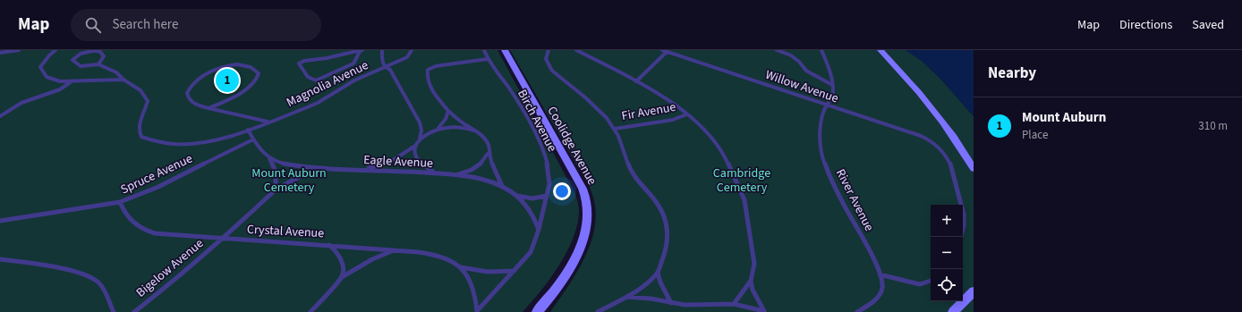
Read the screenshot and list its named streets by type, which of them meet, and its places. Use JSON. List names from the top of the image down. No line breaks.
{"streets":{"street":["Coolidge Avenue"],"lane":["Magnolia Avenue","Willow Avenue","Fir Avenue","Birch Avenue","Eagle Avenue","Spruce Avenue","River Avenue","Crystal Avenue","Bigelow Avenue"]},"crossings":[["Magnolia Avenue","Eagle Avenue"],["Willow Avenue","River Avenue"],["Birch Avenue","Eagle Avenue"],["Birch Avenue","Crystal Avenue"],["Eagle Avenue","Spruce Avenue"],["Eagle Avenue","Bigelow Avenue"],["Spruce Avenue","Crystal Avenue"],["Crystal Avenue","Bigelow Avenue"]],"parks":["Mount Auburn Cemetery","Cambridge Cemetery"],"page":{"header":"Map","search":"Search here","nav":["Map","Directions","Saved"],"heading":"Nearby","pins":"1","list":[{"mark":"1","name":"Mount Auburn","note":"Place","value":"310 m"}],"map_buttons":["+","−"]}}
